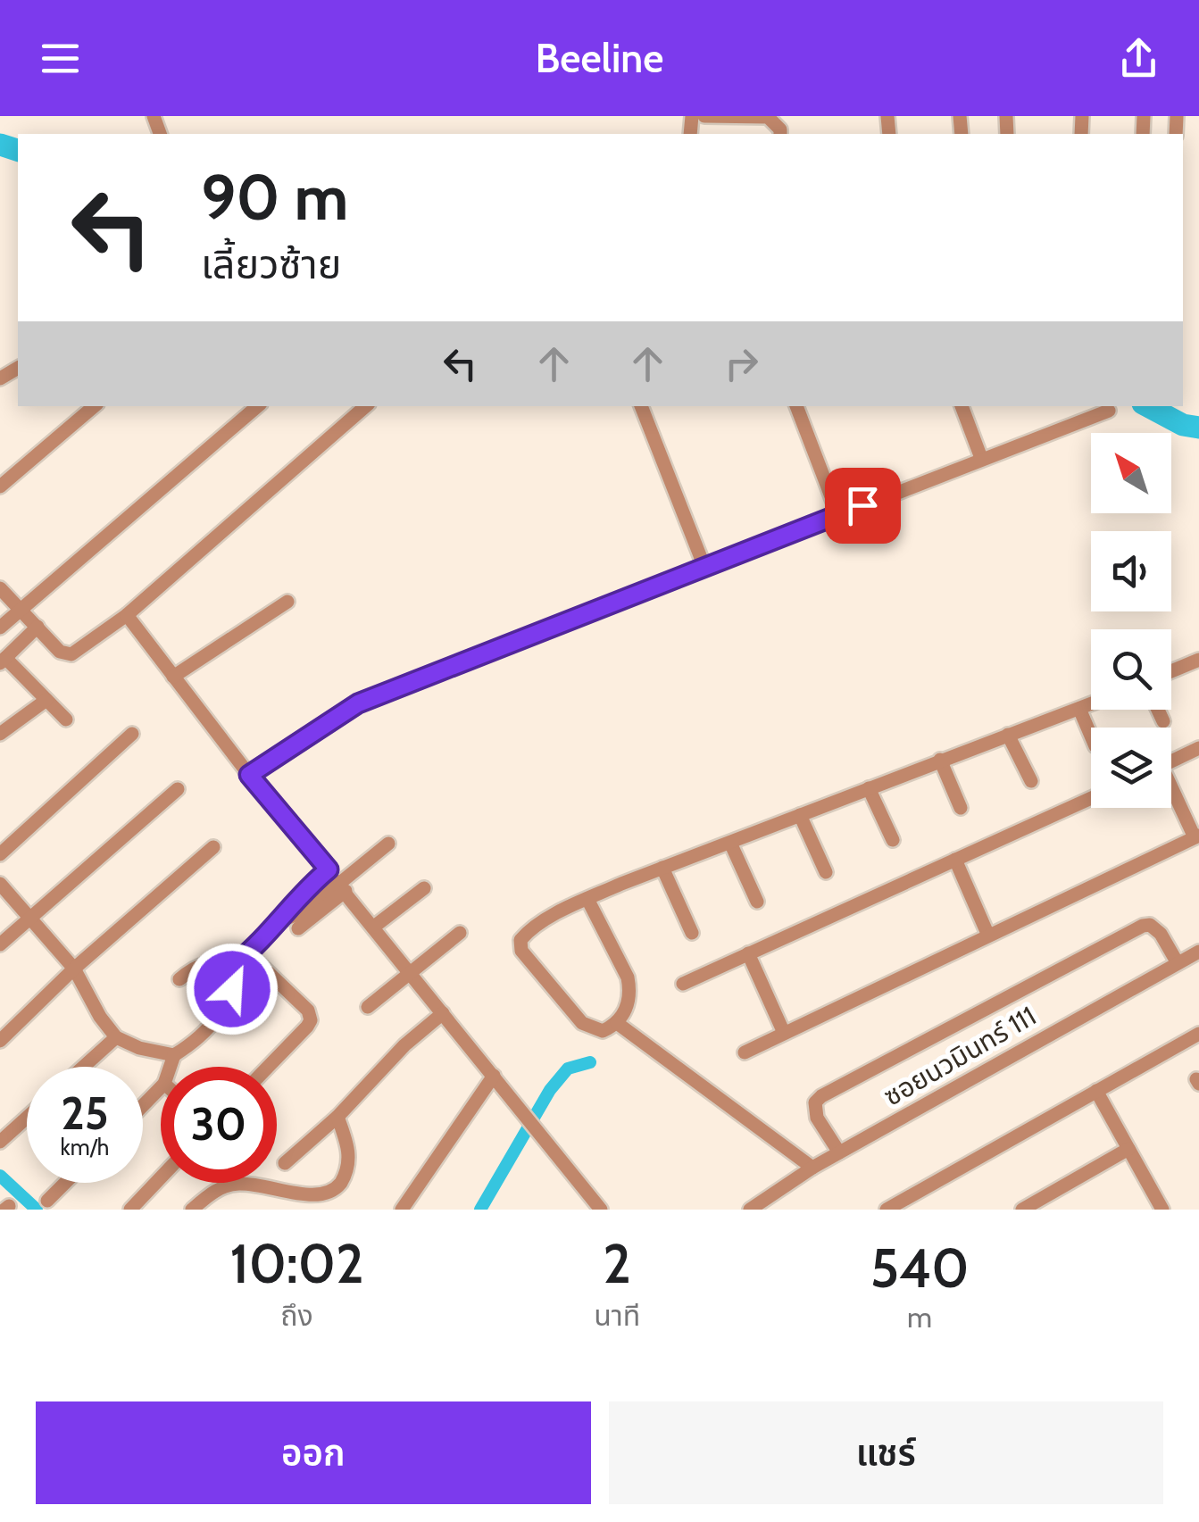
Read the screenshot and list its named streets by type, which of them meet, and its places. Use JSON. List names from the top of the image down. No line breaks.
{"streets":{"street":["ซอยนวมินทร์ 111"]},"north":"top left","page":{"header":"Beeline","turn":["90 m","เลี้ยวซ้าย"],"speed":"25 km/h","limit":"30","eta":["10:02","ถึง","2","นาที","540","m"],"buttons":["ออก","แชร์"]}}
